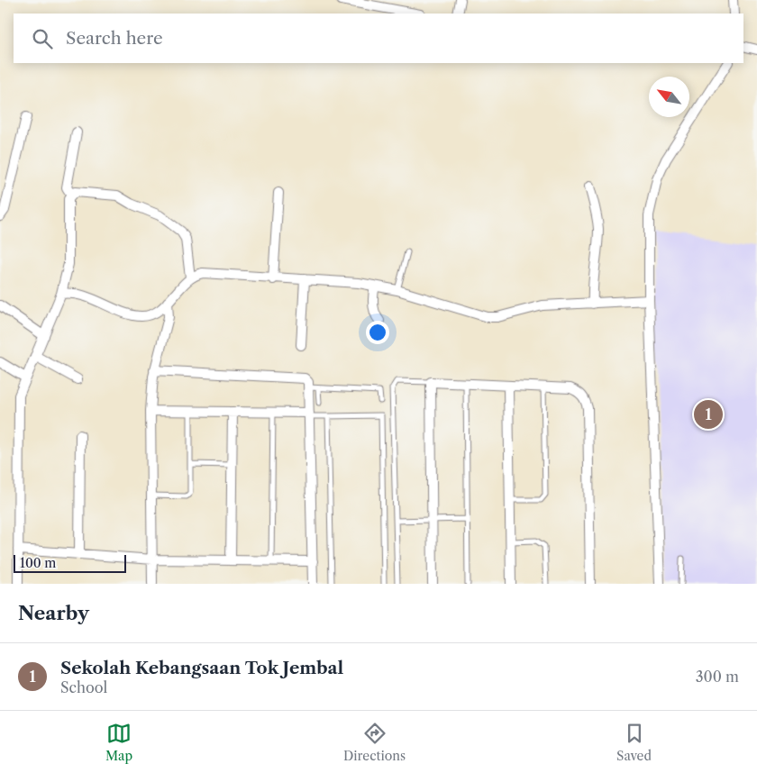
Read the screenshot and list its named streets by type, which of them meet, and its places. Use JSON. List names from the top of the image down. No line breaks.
{"scale_bar":"100 m","north":"top left","page":{"search":"Search here","pins":"1","scale":"100 m","heading":"Nearby","list":[{"mark":"1","name":"Sekolah Kebangsaan Tok Jembal","note":"School","value":"300 m"}],"nav":["Map","Directions","Saved"]}}
